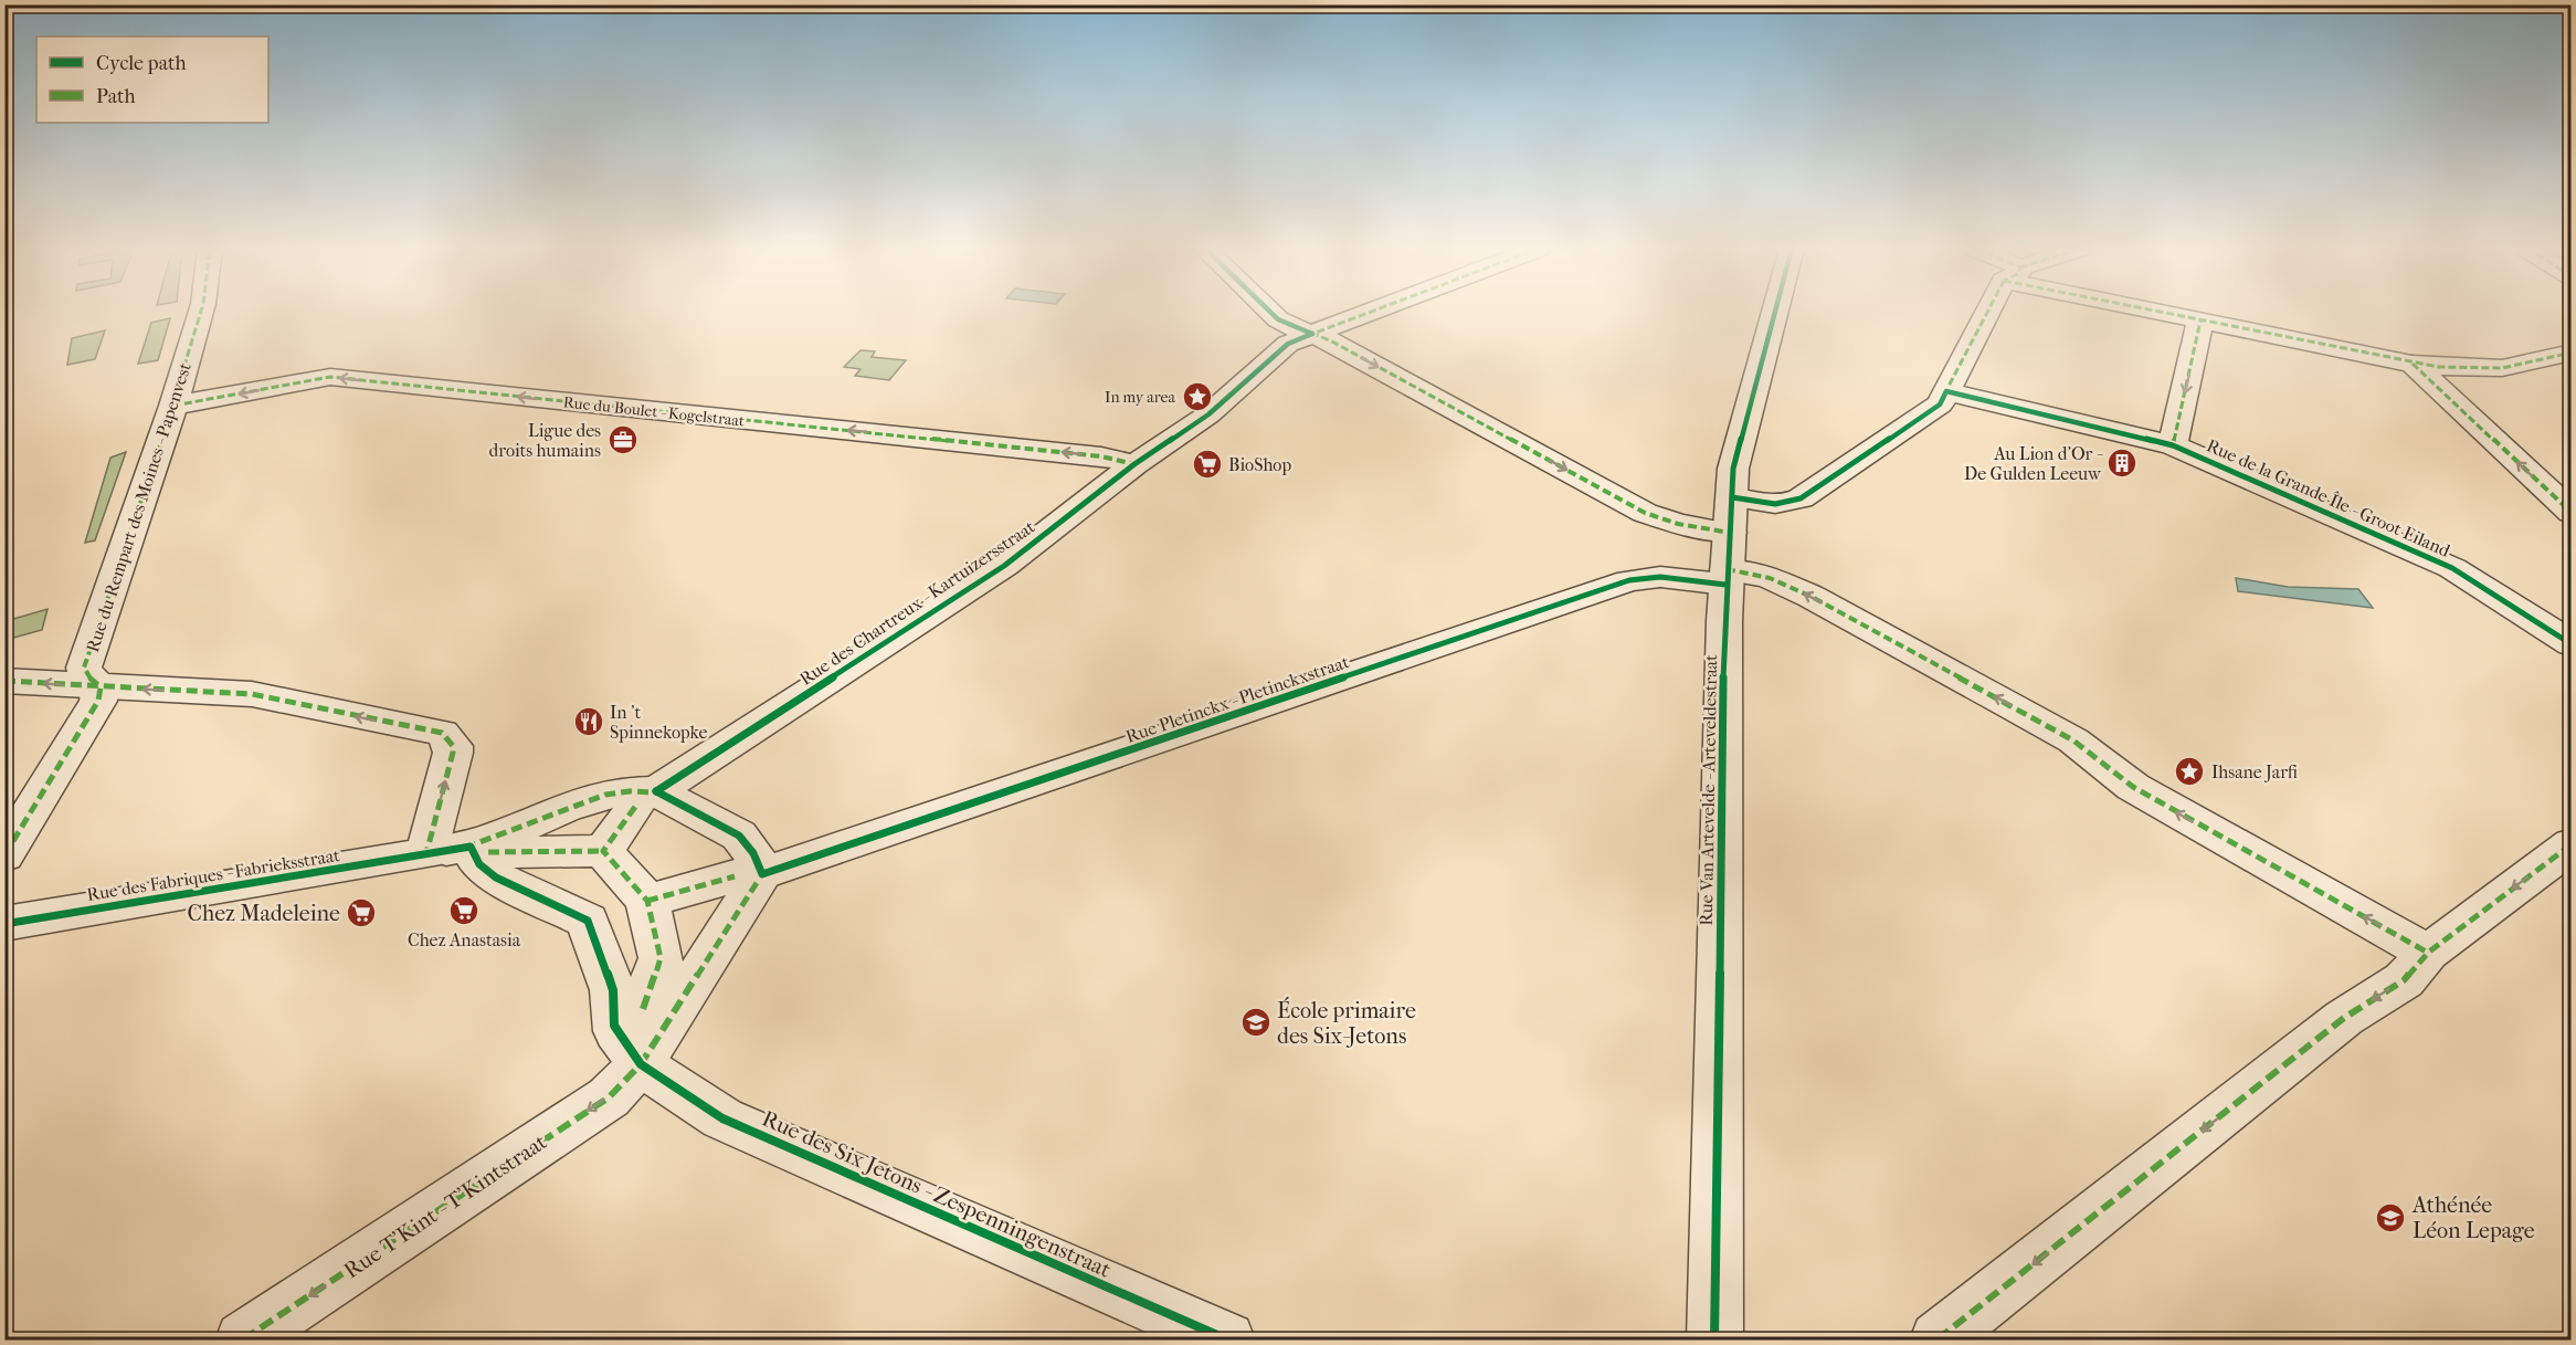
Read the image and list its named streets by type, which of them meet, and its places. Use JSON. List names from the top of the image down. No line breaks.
{"streets":{"street":["Rue du Boulet - Kogelstraat","Rue de la Grande Île - Groot Eiland","Rue du Rempart des Moines - Papenvest","Rue des Chartreux - Kartuizersstraat","Rue Pletinckx - Pletinckxstraat","Rue Van Artevelde - Arteveldestraat","Rue des Fabriques - Fabrieksstraat","Rue des Six Jetons - Zespenningenstraat","Rue T'Kint - T'Kintstraat"]},"crossings":[["Rue du Boulet - Kogelstraat","Rue du Rempart des Moines - Papenvest"],["Rue du Boulet - Kogelstraat","Rue des Chartreux - Kartuizersstraat"],["Rue Pletinckx - Pletinckxstraat","Rue Van Artevelde - Arteveldestraat"],["Rue Pletinckx - Pletinckxstraat","Rue T'Kint - T'Kintstraat"],["Rue des Six Jetons - Zespenningenstraat","Rue T'Kint - T'Kintstraat"]],"one_way":["Rue du Boulet - Kogelstraat","Rue T'Kint - T'Kintstraat"],"places":{"place":["In my area","Ihsane Jarfi"],"office":["Ligue des droits humains"],"building":["Au Lion d'Or - De Gulden Leeuw"],"supermarket":["BioShop","Chez Anastasia","Chez Madeleine"],"restaurant":["In 't Spinnekopke"],"school or university":["École primaire des Six-Jetons","Athénée Léon Lepage"]},"legend":["Cycle path","Path"]}
